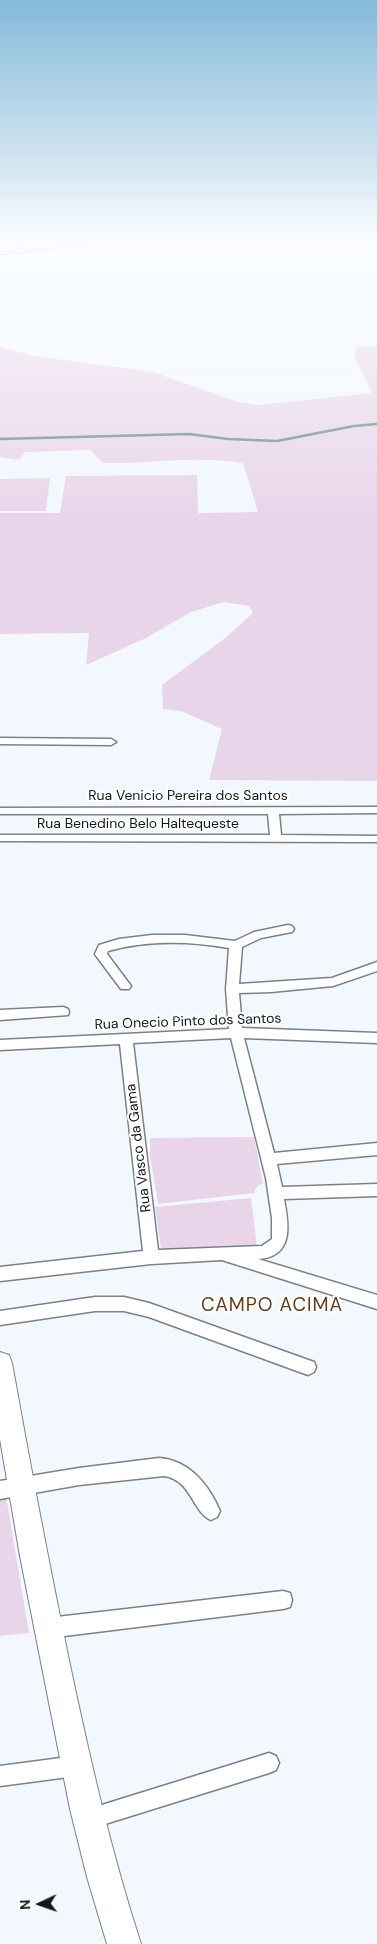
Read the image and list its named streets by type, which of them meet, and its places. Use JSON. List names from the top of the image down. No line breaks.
{"streets":{"street":["Rua Venicio Pereira dos Santos","Rua Benedino Belo Haltequeste","Rua Onecio Pinto dos Santos","Rua Vasco da Gama"]},"crossings":[["Rua Onecio Pinto dos Santos","Rua Vasco da Gama"]],"districts":["CAMPO ACIMA"],"north":"left"}
